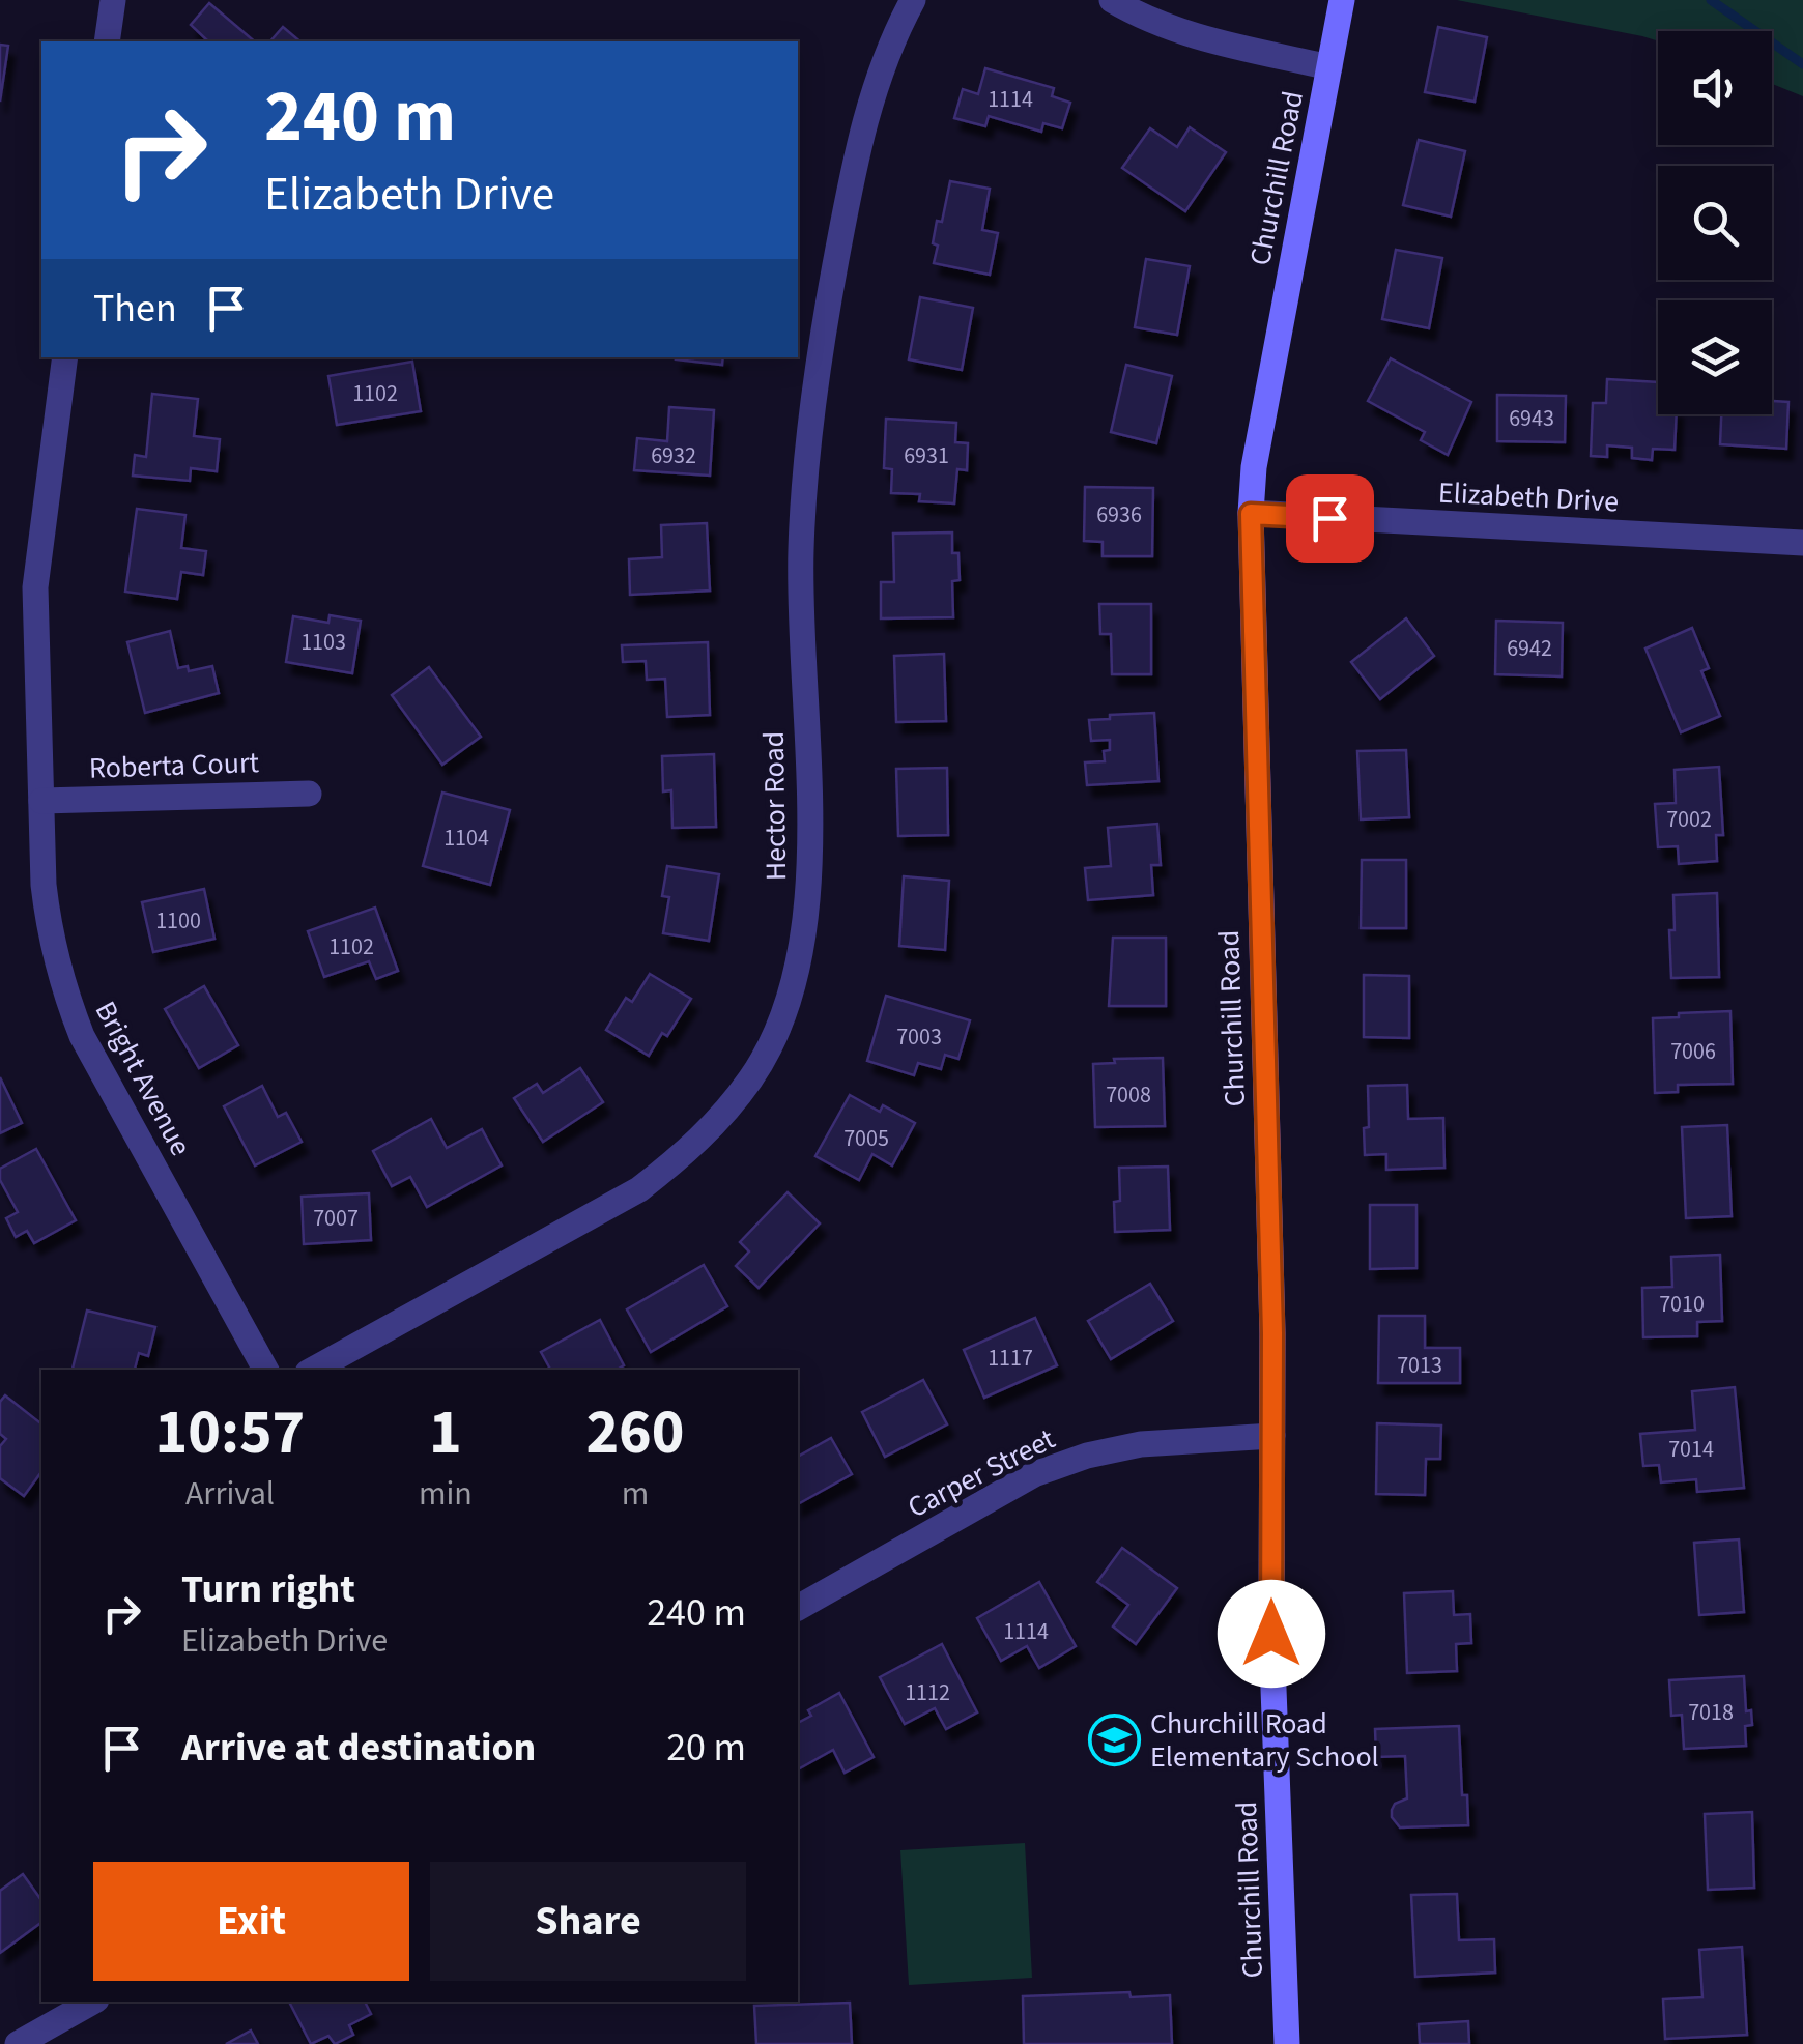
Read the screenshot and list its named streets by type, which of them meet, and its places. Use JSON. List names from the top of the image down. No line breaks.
{"streets":{"street":["Churchill Road","Elizabeth Drive","Roberta Court","Hector Road","Bright Avenue","Carper Street"]},"crossings":[["Churchill Road","Elizabeth Drive"],["Churchill Road","Carper Street"],["Roberta Court","Bright Avenue"]],"places":{"school or university":["Churchill Road Elementary School"]},"house_numbers":["1114","1102","6943","6932","6931","6936","1103","6942","7002","1104","1100","1102","7003","7006","7008","7005","7007","7010","1117","7013","7014","1114","1112","7018"],"page":{"turn":["240 m","Elizabeth Drive"],"then":"Then","eta":["10:57","Arrival","1","min","260","m"],"list":[{"name":"Turn right","note":"Elizabeth Drive","value":"240 m"},{"name":"Arrive at destination","value":"20 m"}],"buttons":["Exit","Share"]}}
